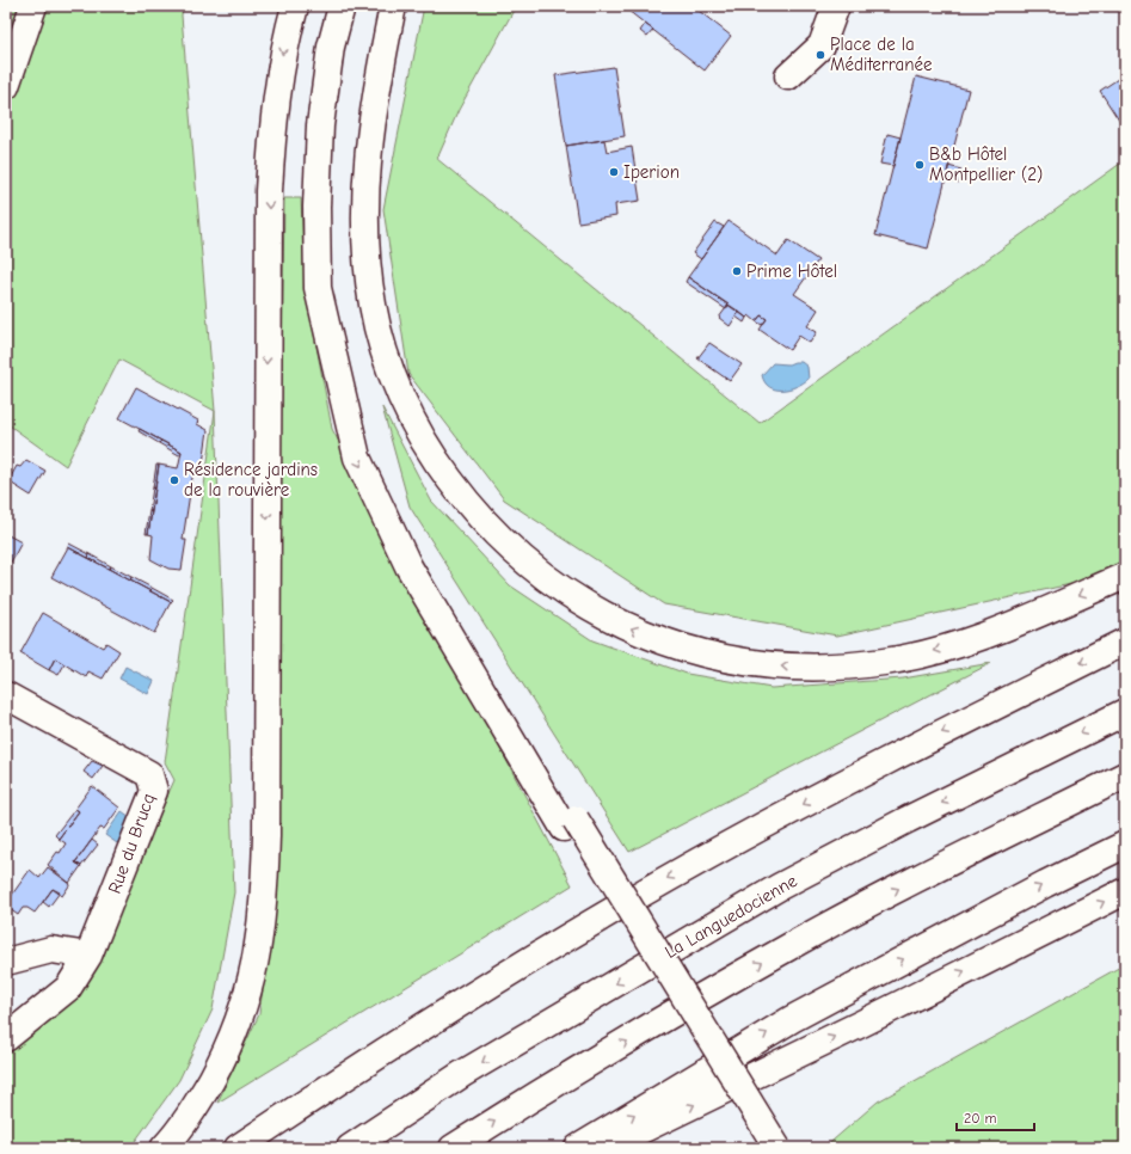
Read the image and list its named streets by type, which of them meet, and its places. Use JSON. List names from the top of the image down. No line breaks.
{"streets":{"main road":["Rue du Brucq","La Languedocienne"]},"places":["Place de la Méditerranée","B&b Hôtel Montpellier (2)","Iperion","Prime Hôtel","Résidence jardins de la rouvière"],"scale_bar":"20 m"}
